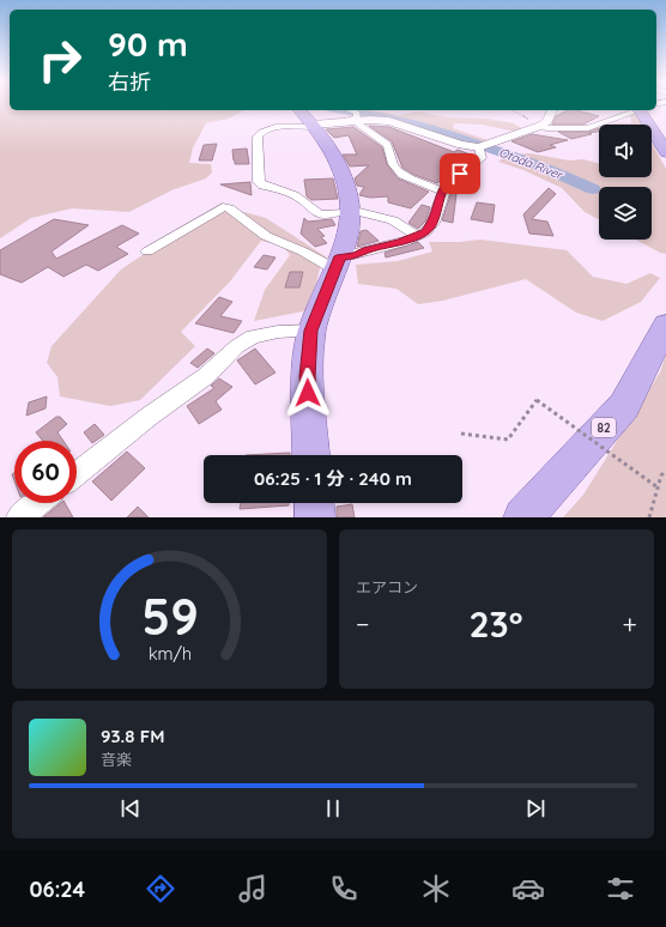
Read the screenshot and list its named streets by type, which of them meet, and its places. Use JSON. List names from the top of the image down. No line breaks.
{"streets":{"main road":["82"]},"water":["Otada River"],"page":{"turn":["90 m","右折"],"limit":"60","trip":"06:25 · 1 分 · 240 m","tile":"エアコン","heat":["−","23°","+"],"song":["93.8 FM","音楽"],"tabs":"06:24","gauge":["59","km/h"]}}
